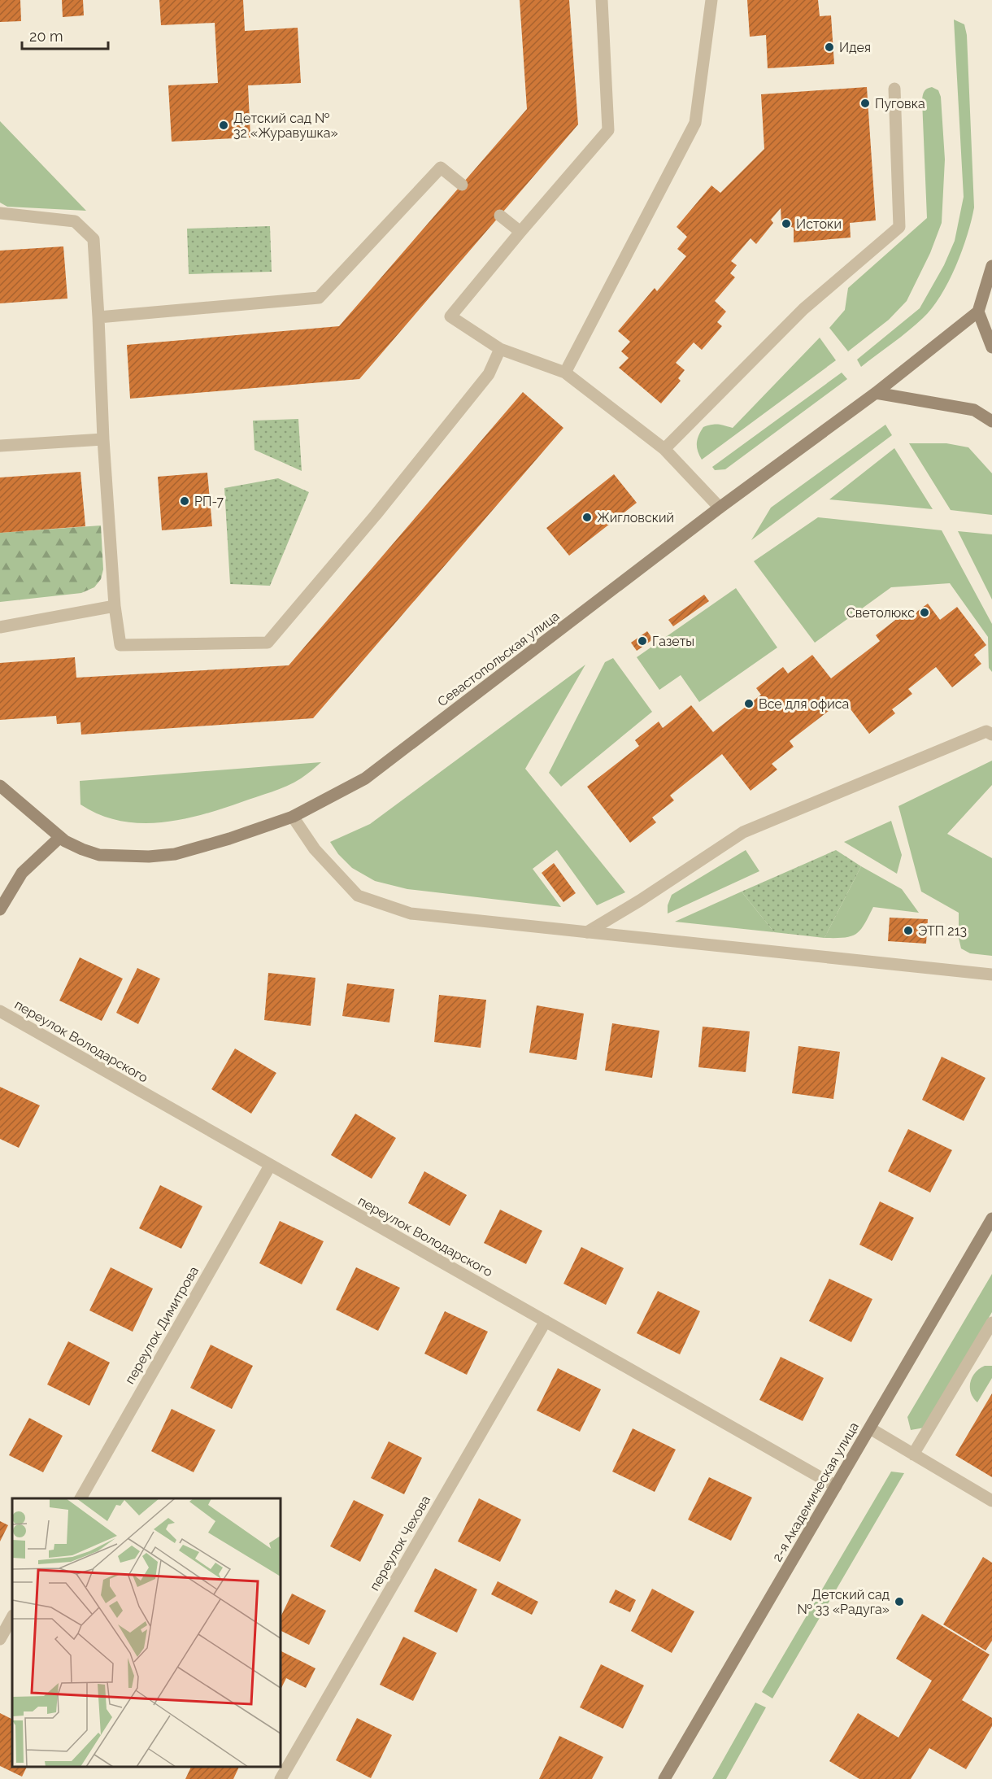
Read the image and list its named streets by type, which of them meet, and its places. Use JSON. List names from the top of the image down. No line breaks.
{"streets":{"main road":["Севастопольская улица","2-я Академическая улица"],"street":["переулок Володарского","переулок Димитрова","переулок Чехова"]},"crossings":[["переулок Володарского","переулок Димитрова"],["переулок Володарского","2-я Академическая улица"],["переулок Володарского","переулок Чехова"]],"places":["Идея","Пуговка","Детский сад № 32 «Журавушка»","Истоки","РП-7","Жигловский","Светолюкс","Газеты","Все для офиса","ЭТП 213","Детский сад № 33 «Радуга»"],"scale_bar":"20 m"}
